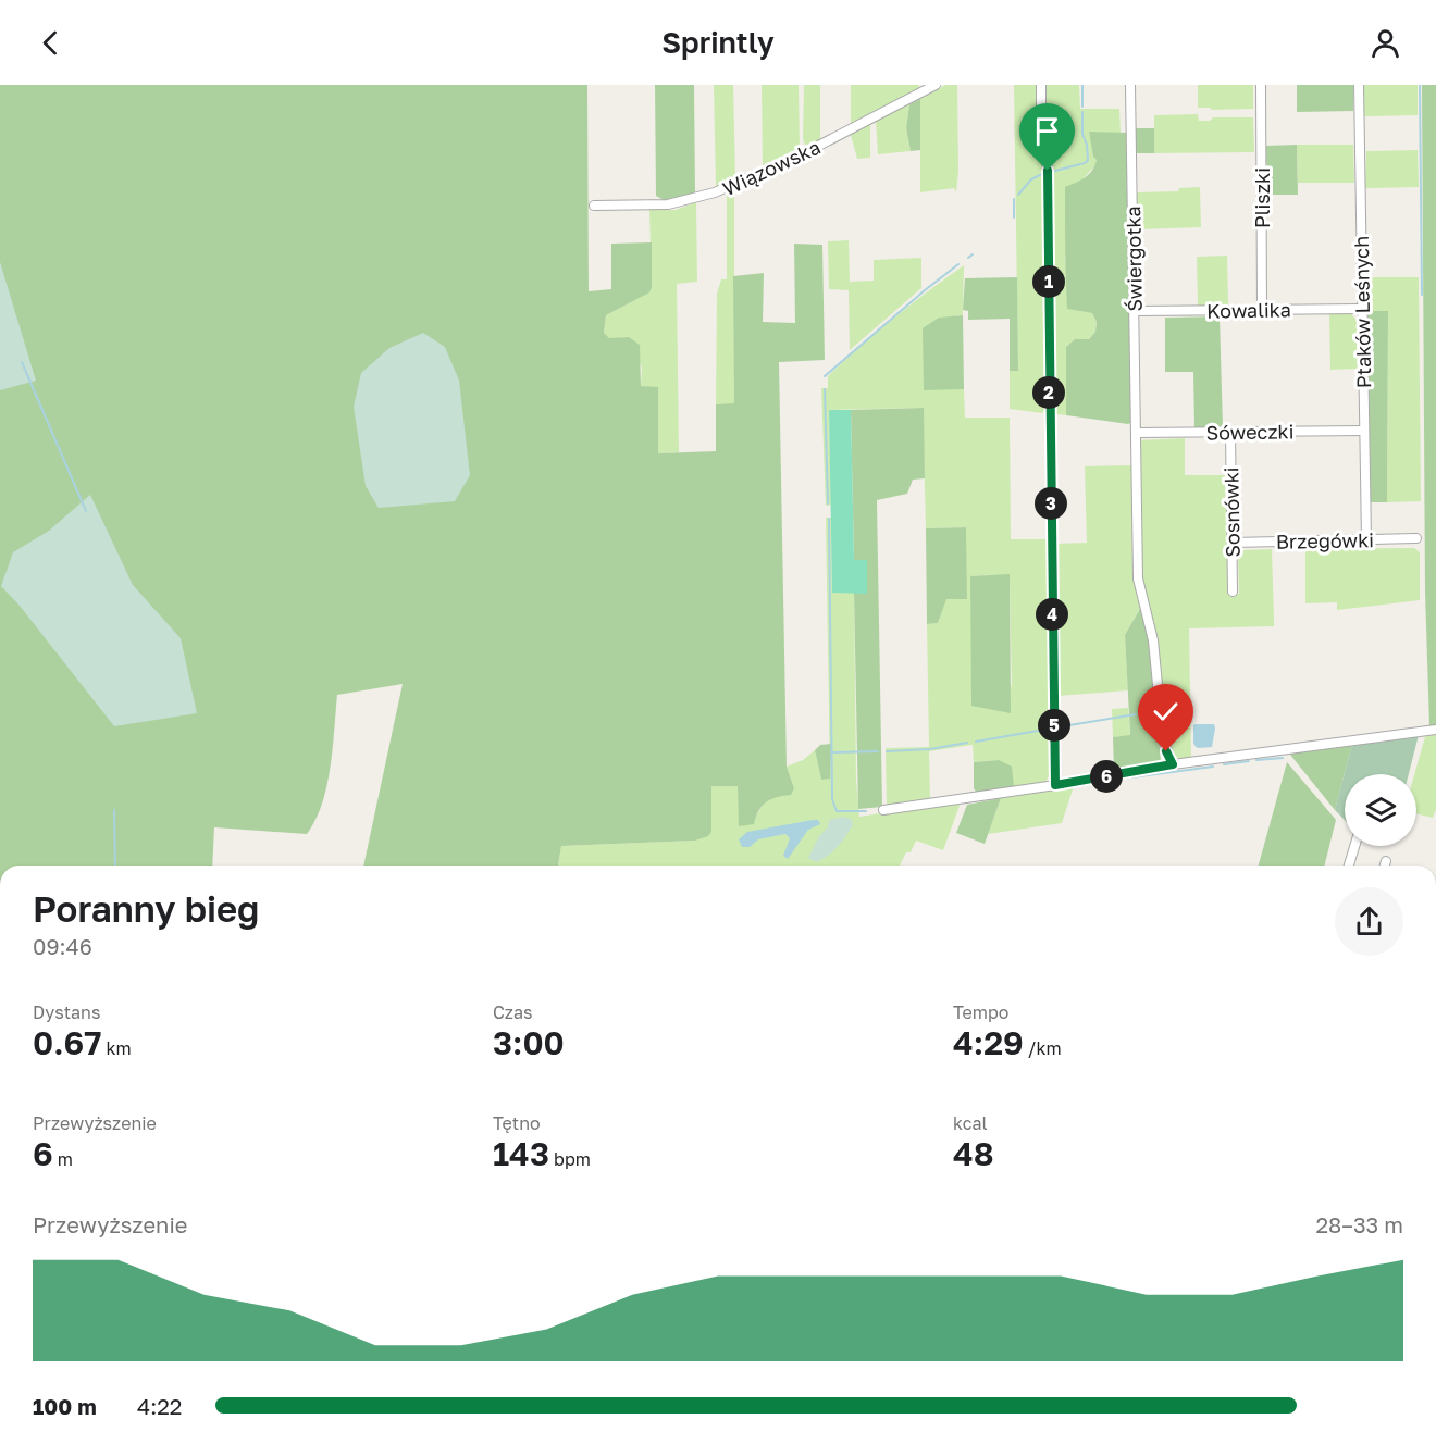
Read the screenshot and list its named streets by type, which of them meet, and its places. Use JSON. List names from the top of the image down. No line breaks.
{"streets":{"street":["Wiązowska","Pliszki","Świergotka","Kowalika","Ptaków Leśnych","Sóweczki","Sosnówki","Brzegówki"]},"crossings":[["Pliszki","Kowalika"],["Świergotka","Kowalika"],["Świergotka","Sóweczki"],["Kowalika","Ptaków Leśnych"],["Ptaków Leśnych","Sóweczki"],["Ptaków Leśnych","Brzegówki"],["Sóweczki","Sosnówki"],["Sosnówki","Brzegówki"]],"page":{"header":"Sprintly","pins":["1","2","3","4","5","6"],"heading":["Poranny bieg","09:46"],"stats":[["Dystans","0.67 km"],["Czas","3:00"],["Tempo","4:29 /km"],["Przewyższenie","6 m"],["Tętno","143 bpm"],["kcal","48"]],"chart":["Przewyższenie","28–33 m"],"list":[{"name":"100 m","note":"4:22"}]}}
